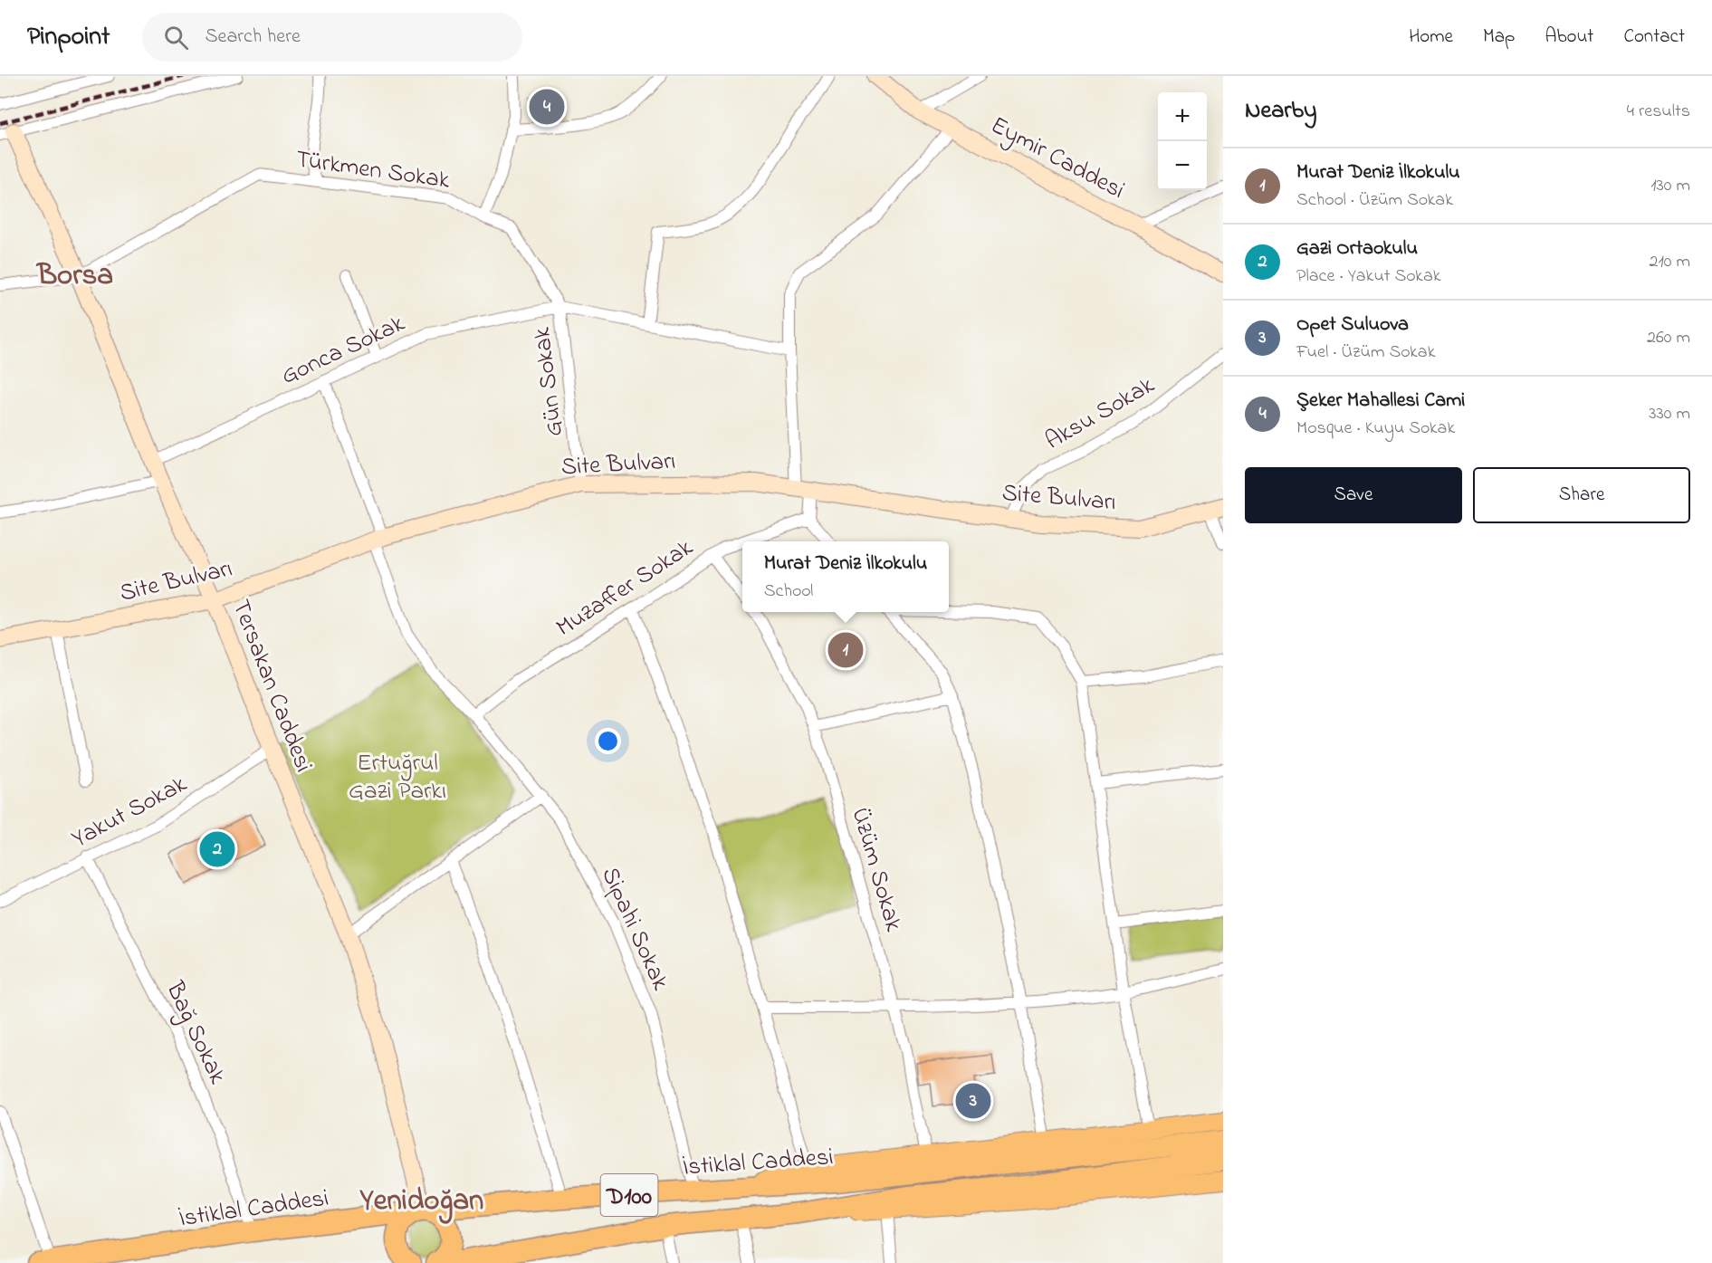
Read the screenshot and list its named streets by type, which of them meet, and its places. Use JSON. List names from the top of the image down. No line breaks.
{"streets":{"highway":["İstiklal Caddesi","D100"],"street":["Eymir Caddesi","Türkmen Sokak","Gonca Sokak","Gün Sokak","Aksu Sokak","Site Bulvarı","Muzaffer Sokak","Tersakan Caddesi","Yakut Sokak","Üzüm Sokak","Sipahi Sokak","Bağ Sokak"]},"crossings":[["Türkmen Sokak","Gonca Sokak"],["Türkmen Sokak","Gün Sokak"],["Türkmen Sokak","Tersakan Caddesi"],["Gonca Sokak","Gün Sokak"],["Gonca Sokak","Tersakan Caddesi"],["Gonca Sokak","Sipahi Sokak"],["Gün Sokak","Site Bulvarı"],["Aksu Sokak","Site Bulvarı"],["Site Bulvarı","Tersakan Caddesi"],["Site Bulvarı","Sipahi Sokak"],["Muzaffer Sokak","Sipahi Sokak"],["Tersakan Caddesi","Yakut Sokak"],["Tersakan Caddesi","İstiklal Caddesi"],["Yakut Sokak","Bağ Sokak"],["Sipahi Sokak","İstiklal Caddesi"],["Bağ Sokak","İstiklal Caddesi"]],"districts":["Borsa","Yenidoğan"],"parks":["Ertuğrul Gazi Parkı"],"page":{"header":"Pinpoint","search":"Search here","nav":["Home","Map","About","Contact"],"heading":["Nearby","4 results"],"pins":["4","1","2","3"],"map_buttons":["+","−"],"list":[{"mark":"1","name":"Murat Deniz İlkokulu","note":"School · Üzüm Sokak","value":"130 m"},{"mark":"2","name":"Gazi Ortaokulu","note":"Place · Yakut Sokak","value":"210 m"},{"mark":"3","name":"Opet Suluova","note":"Fuel · Üzüm Sokak","value":"260 m"},{"mark":"4","name":"Şeker Mahallesi Cami","note":"Mosque · Kuyu Sokak","value":"330 m"}],"buttons":["Save","Share"],"popup":["Murat Deniz İlkokulu","School"]}}
